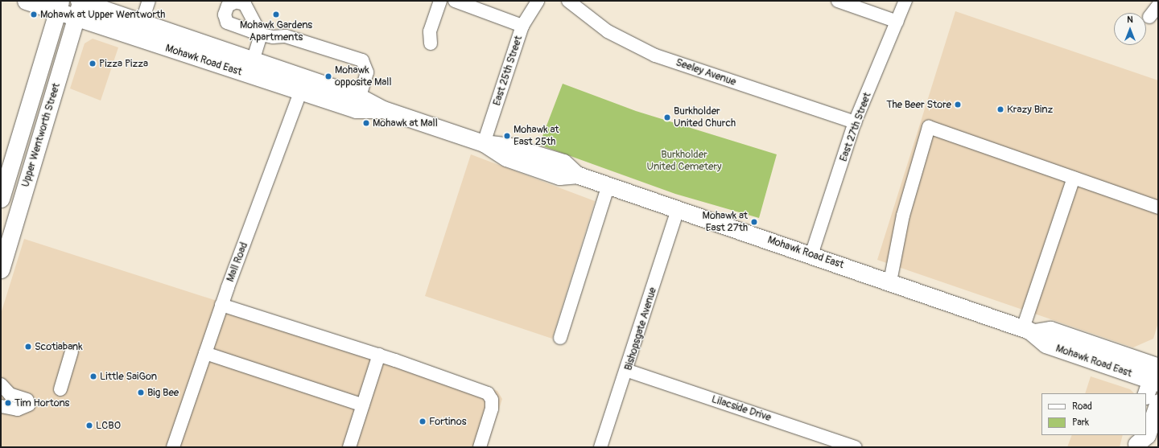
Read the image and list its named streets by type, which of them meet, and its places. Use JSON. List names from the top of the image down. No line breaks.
{"streets":{"main road":["Mohawk Road East","Upper Wentworth Street"],"street":["East 25th Street","Seeley Avenue","East 27th Street","Mall Road","Bishopsgate Avenue","Lilacside Drive"]},"crossings":[["Mohawk Road East","East 25th Street"],["Mohawk Road East","East 27th Street"],["Mohawk Road East","Upper Wentworth Street"],["Mohawk Road East","Mall Road"],["Mohawk Road East","Bishopsgate Avenue"],["Seeley Avenue","East 27th Street"],["Bishopsgate Avenue","Lilacside Drive"]],"parks":["Burkholder United Cemetery"],"places":["Mohawk at Upper Wentworth","Mohawk Gardens Apartments","Pizza Pizza","Mohawk opposite Mall","The Beer Store","Krazy Binz","Burkholder United Church","Mohawk at Mall","Mohawk at East 25th","Mohawk at East 27th","Scotiabank","Little SaiGon","Big Bee","Tim Hortons","Fortinos","LCBO"],"legend":["Road","Park"],"north":"top"}
